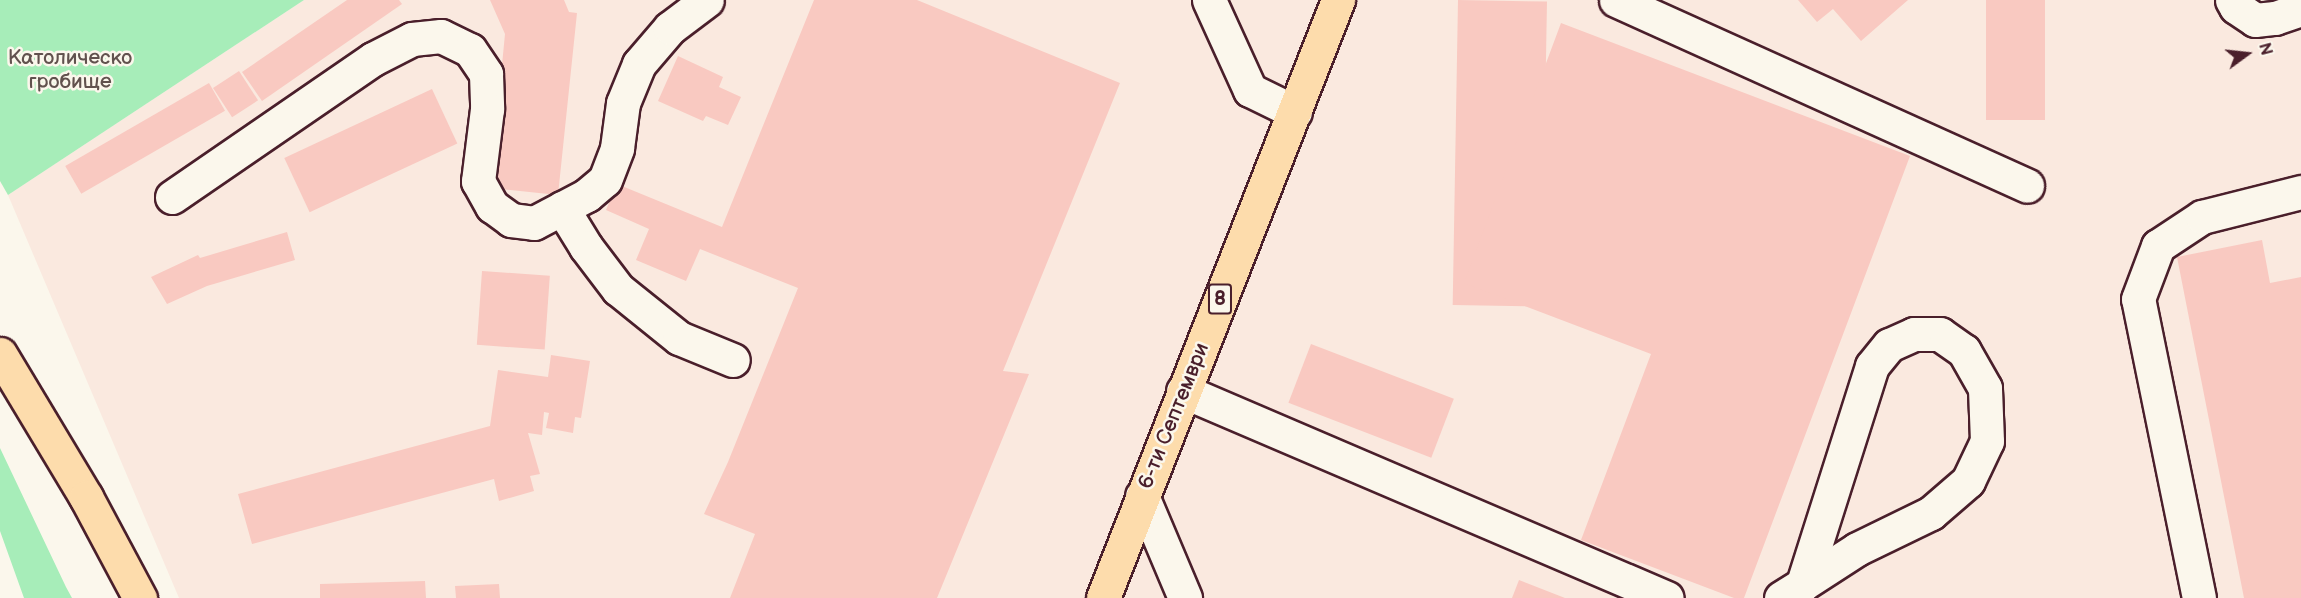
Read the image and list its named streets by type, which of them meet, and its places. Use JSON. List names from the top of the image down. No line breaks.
{"streets":{"main road":["8","6-ти Септември"]},"parks":["Католическо гробище"],"north":"right"}
